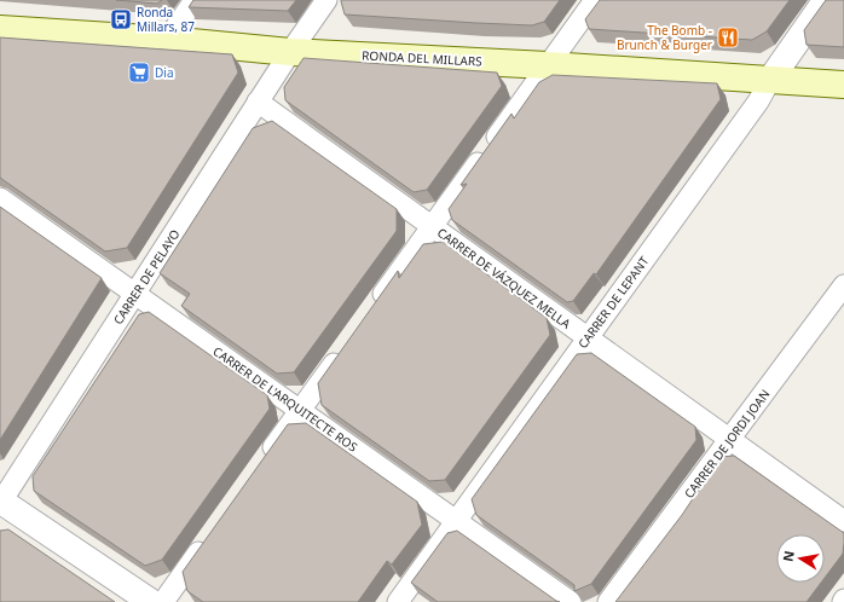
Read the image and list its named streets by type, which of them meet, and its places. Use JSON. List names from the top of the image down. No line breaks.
{"streets":{"main road":["RONDA DEL MILLARS"],"street":["CARRER DE PELAYO","CARRER DE VÁZQUEZ MELLA","CARRER DE LEPANT","CARRER DE L'ARQUITECTE ROS","CARRER DE JORDI JOAN"]},"crossings":[["RONDA DEL MILLARS","CARRER DE PELAYO"],["RONDA DEL MILLARS","CARRER DE LEPANT"],["CARRER DE PELAYO","CARRER DE VÁZQUEZ MELLA"],["CARRER DE PELAYO","CARRER DE L'ARQUITECTE ROS"],["CARRER DE VÁZQUEZ MELLA","CARRER DE LEPANT"],["CARRER DE VÁZQUEZ MELLA","CARRER DE JORDI JOAN"],["CARRER DE LEPANT","CARRER DE L'ARQUITECTE ROS"]],"places":{"bus stop":["Ronda Millars, 87"],"restaurant":["The Bomb - Brunch & Burger"],"supermarket":["Dia"]},"north":"left"}
